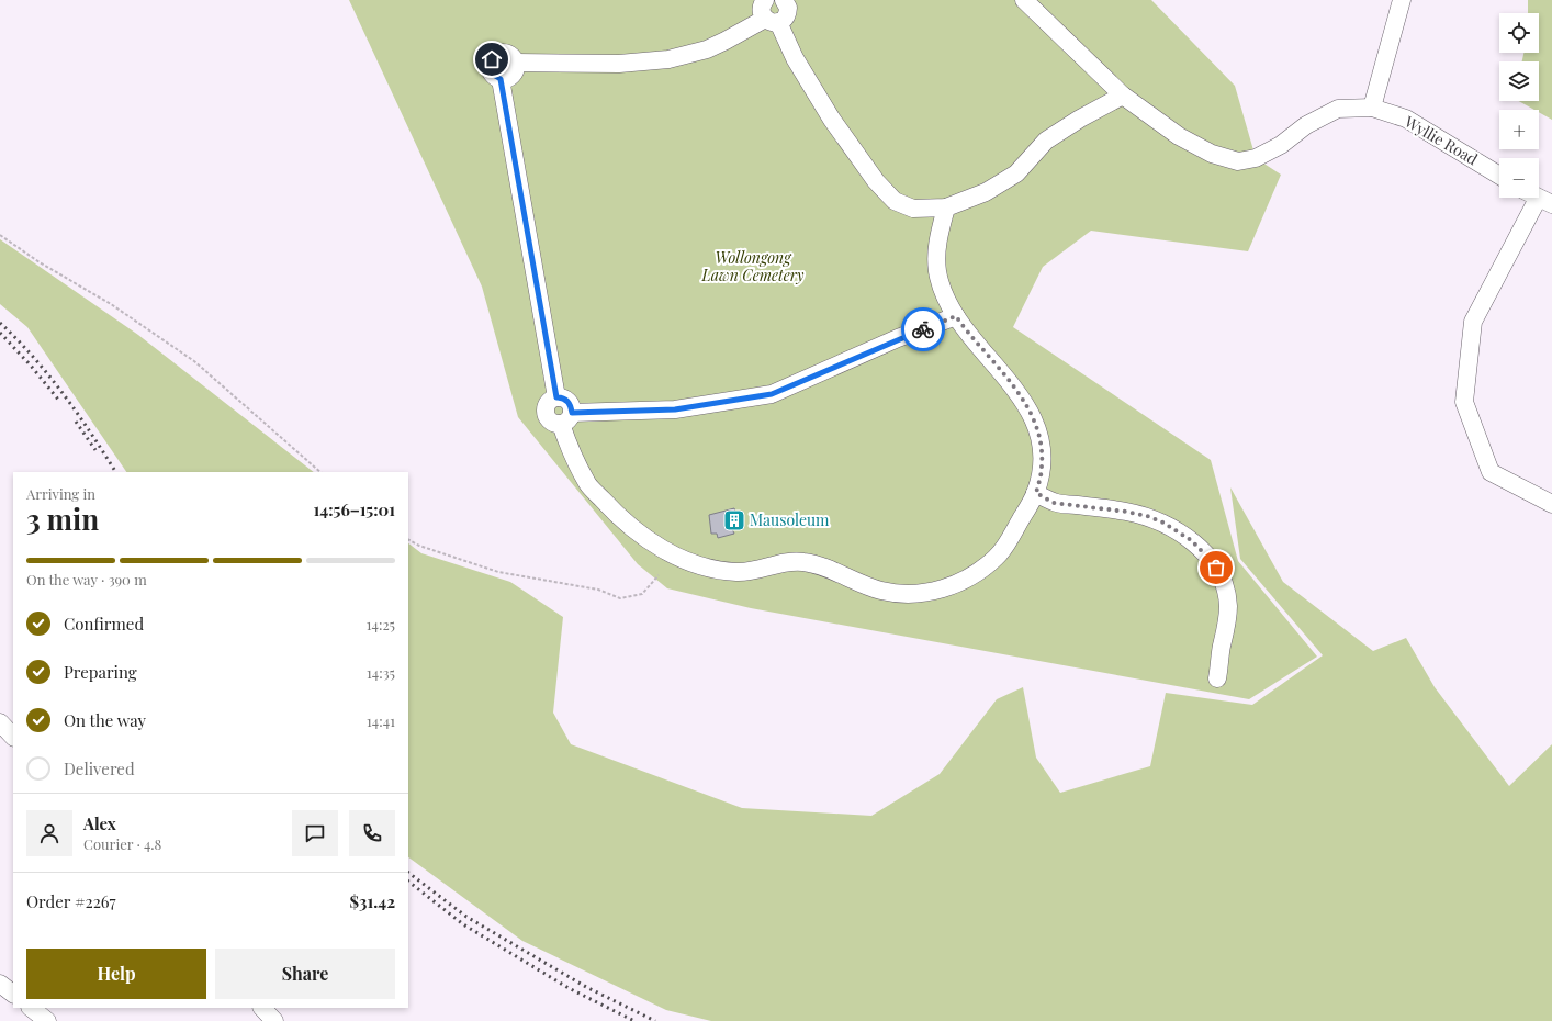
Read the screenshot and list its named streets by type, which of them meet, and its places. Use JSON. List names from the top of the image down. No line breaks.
{"streets":{"street":["Wyllie Road"]},"parks":["Wollongong Lawn Cemetery"],"places":{"building":["Mausoleum"]},"page":{"map_buttons":["+","−"],"heading":["3 min","Arriving in","14:56–15:01"],"panel":["Alex","Courier · 4.8","Order #2267","$31.42"],"bar":"On the way · 390 m","list":[["Confirmed","14:25"],["Preparing","14:35"],["On the way","14:41"],"Delivered"],"buttons":["Help","Share"]}}
